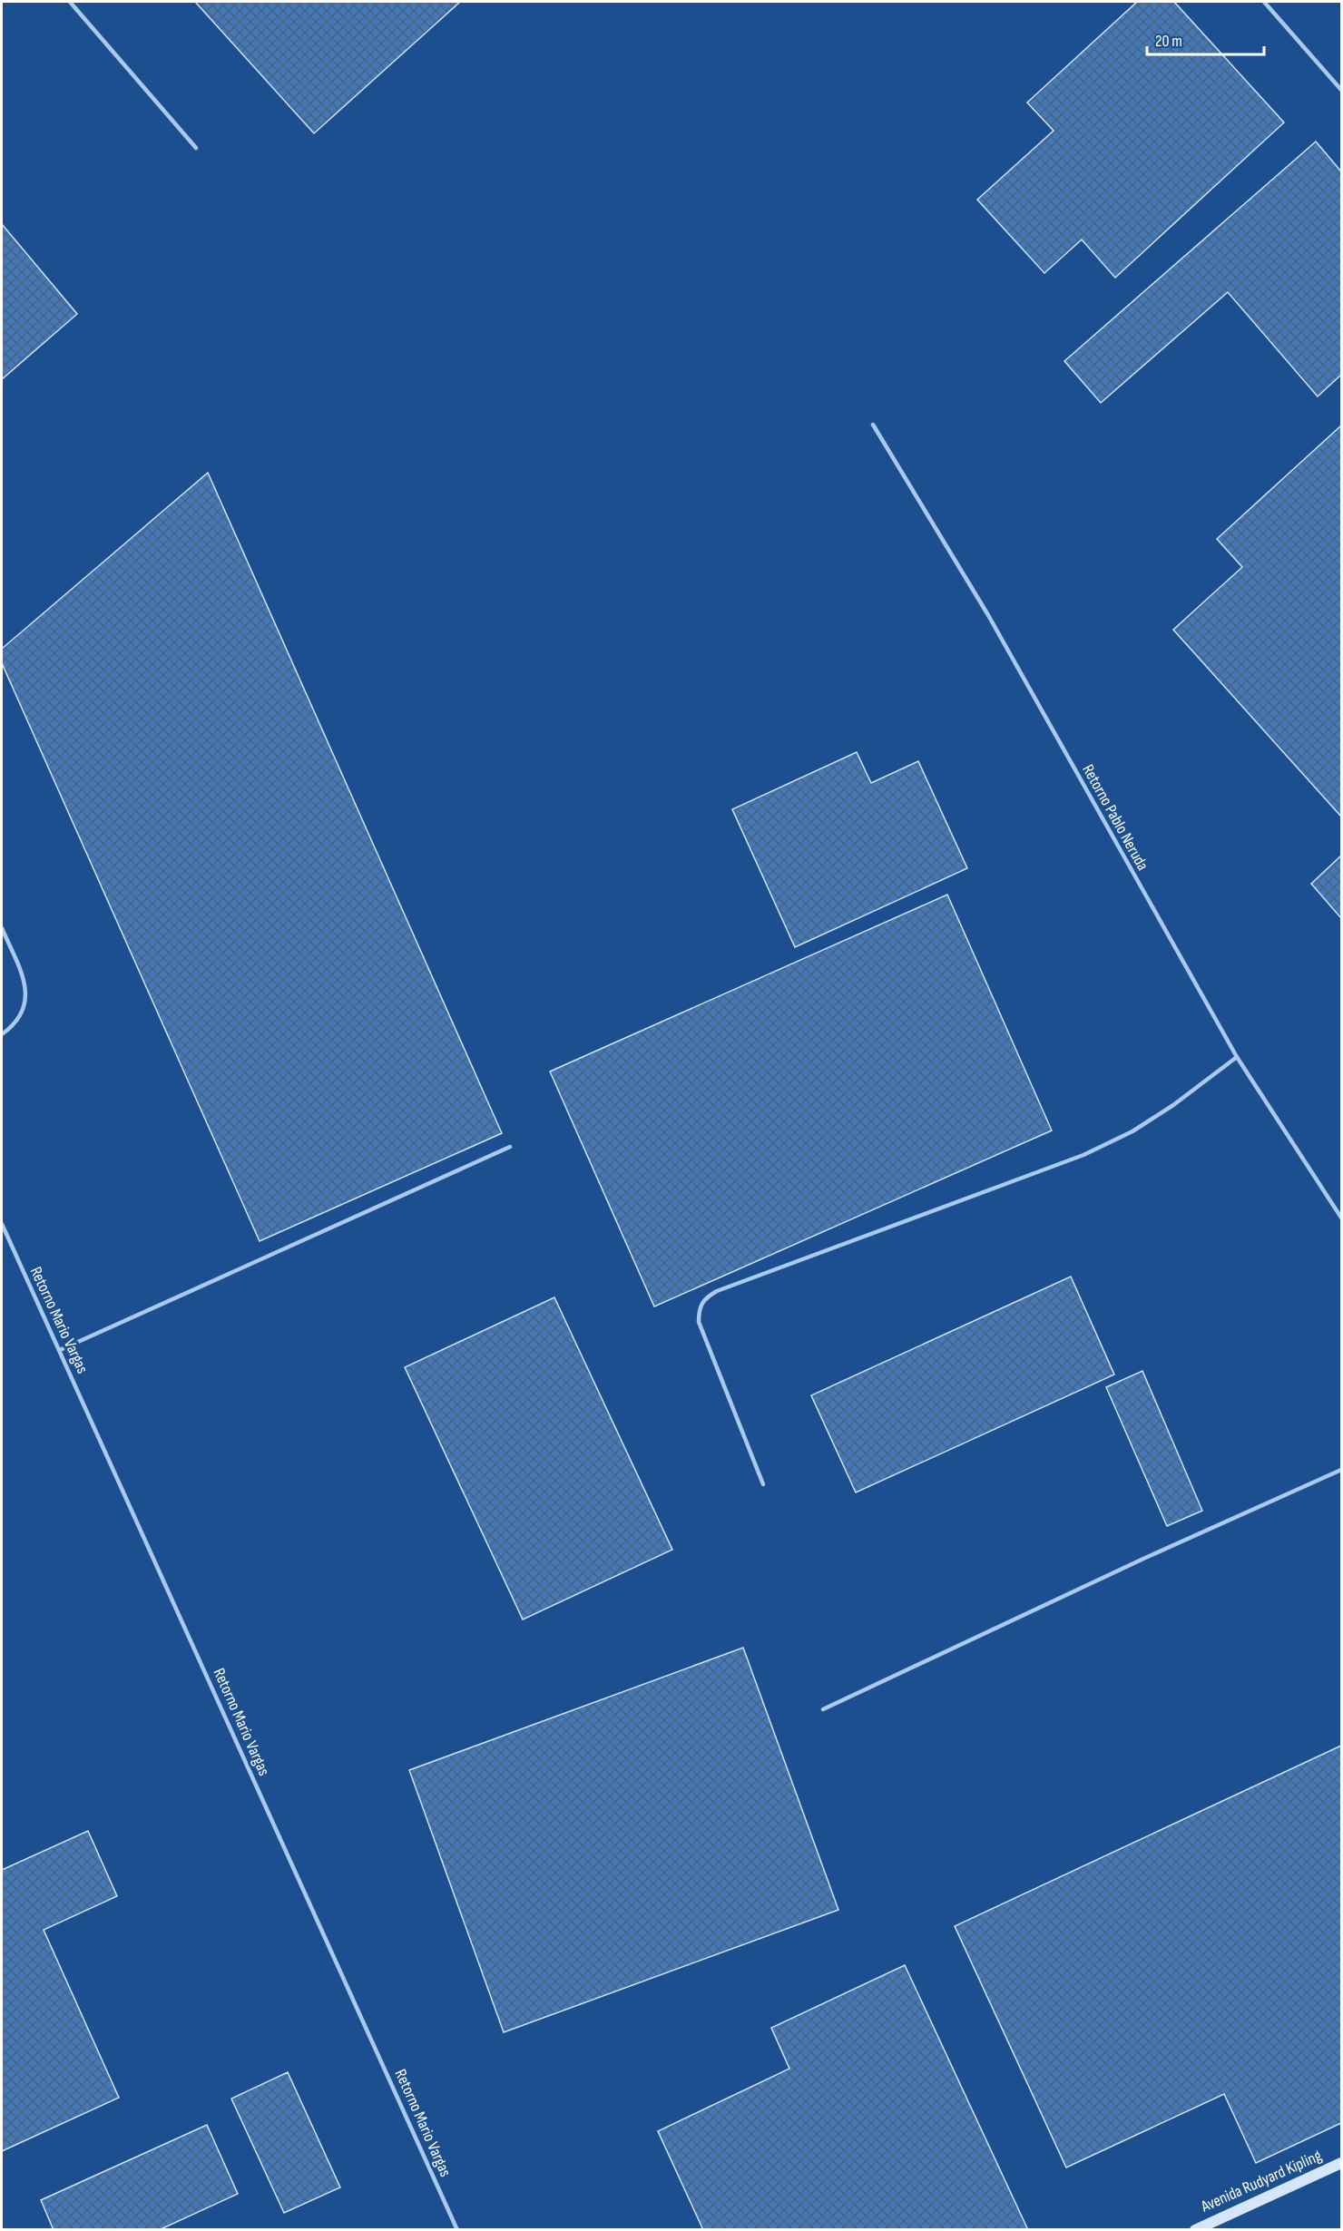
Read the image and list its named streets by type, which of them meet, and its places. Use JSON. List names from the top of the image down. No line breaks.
{"streets":{"street":["Avenida Rudyard Kipling"],"lane":["Retorno Pablo Neruda","Retorno Mario Vargas"]},"scale_bar":"20 m"}
